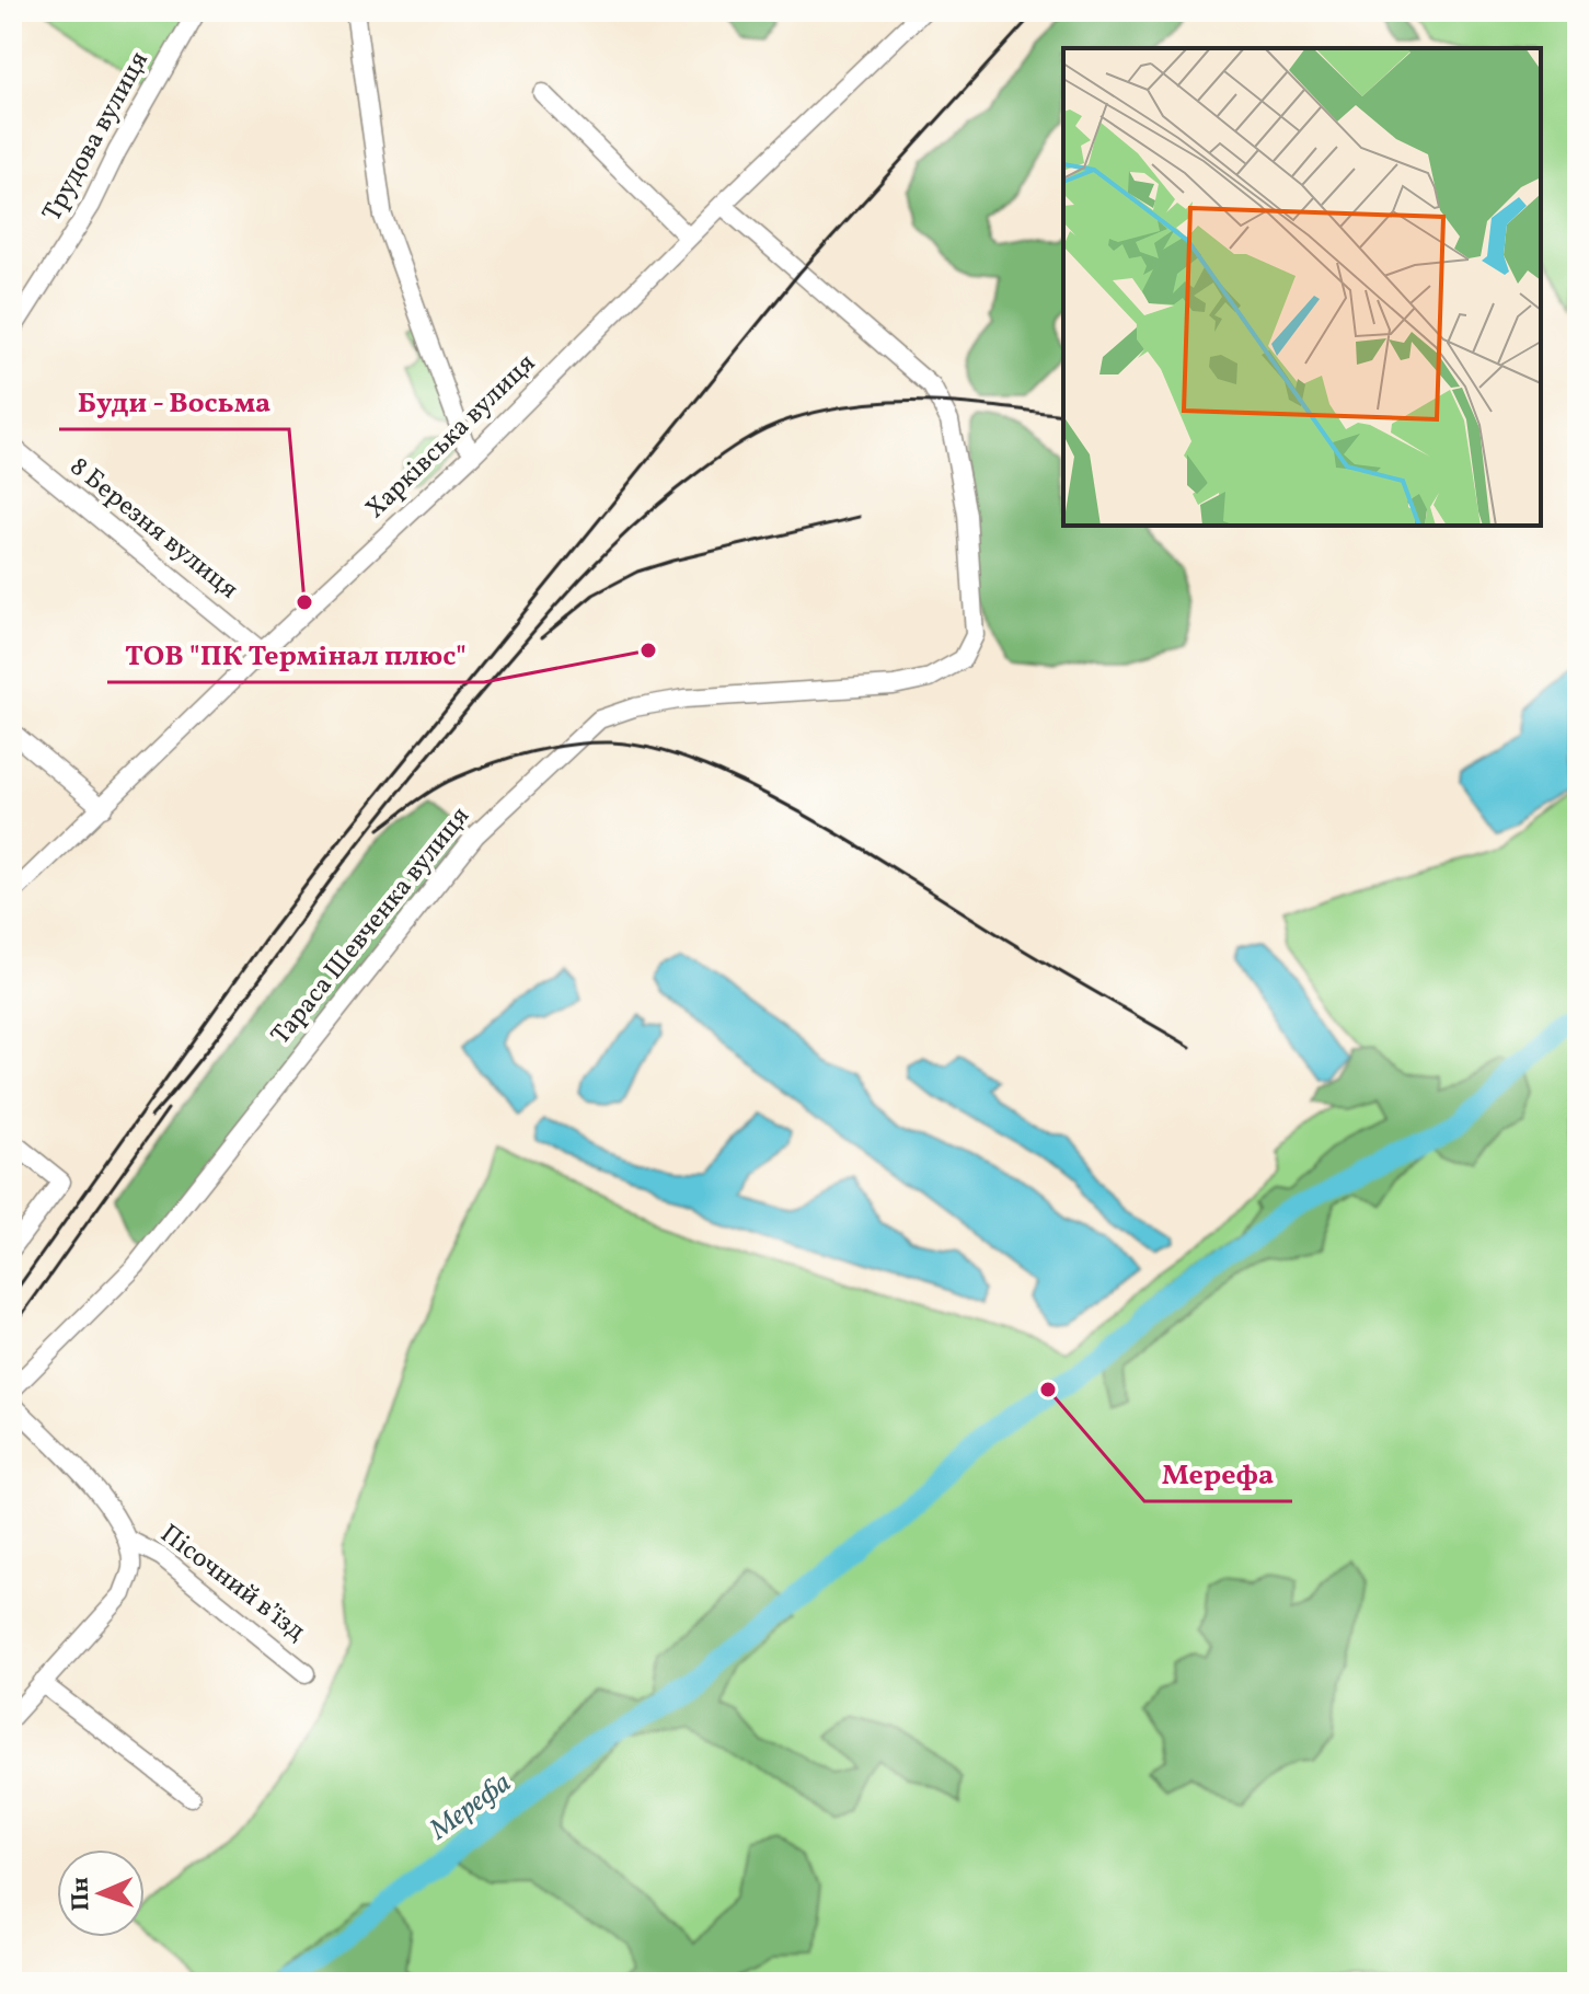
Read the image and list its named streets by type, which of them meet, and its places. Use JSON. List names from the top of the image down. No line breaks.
{"streets":{"street":["Трудова вулиця","Харківська вулиця","8 Березня вулиця","Тараса Шевченка вулиця","Пісочний в’їзд"]},"crossings":[["Харківська вулиця","8 Березня вулиця"],["Харківська вулиця","Тараса Шевченка вулиця"]],"water":["Мерефа"],"places":["Буди - Восьма","ТОВ \"ПК Термінал плюс\"","Мерефа"],"north":"left"}
